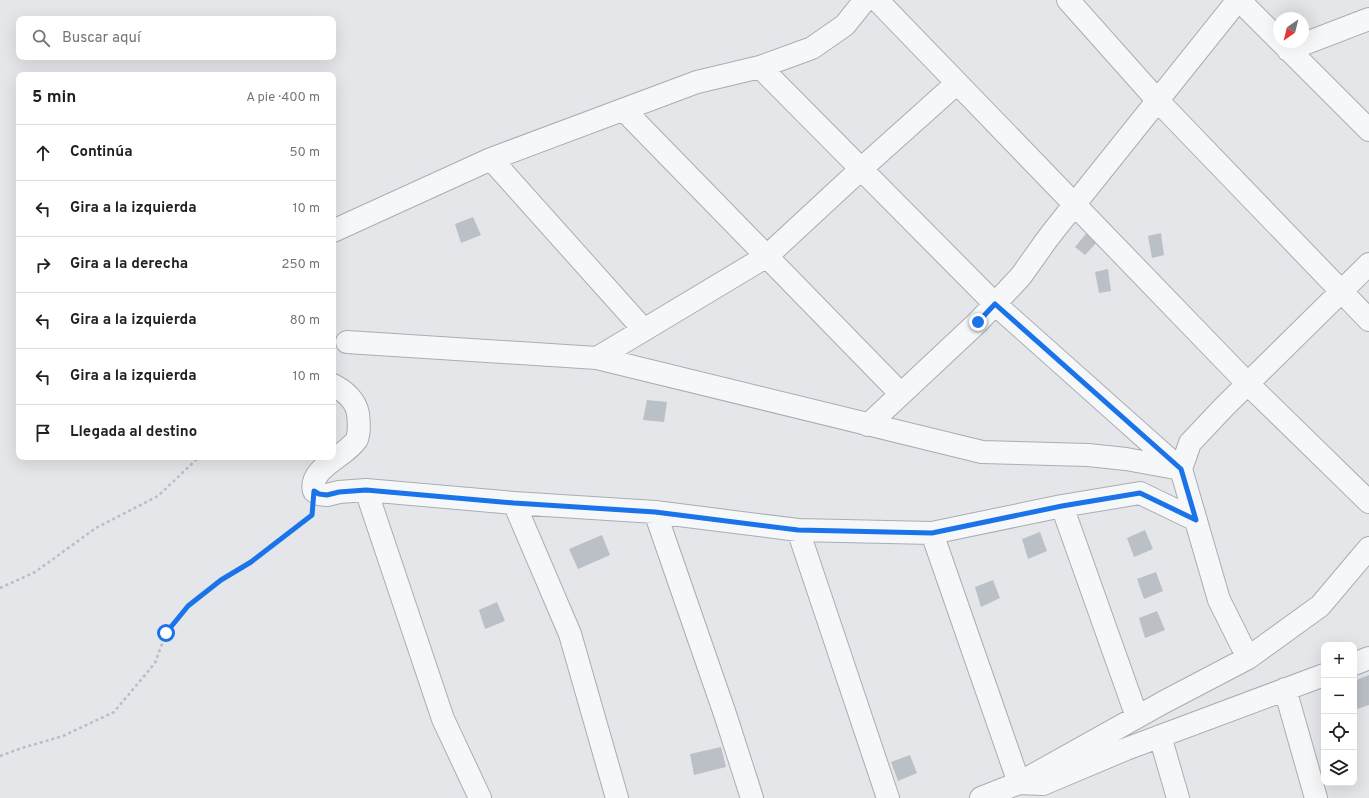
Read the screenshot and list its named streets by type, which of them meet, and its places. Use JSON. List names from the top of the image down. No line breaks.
{"north":"bottom left","page":{"search":"Buscar aquí","heading":["5 min","A pie · 400 m"],"list":[["Continúa","50 m"],["Gira a la izquierda","10 m"],["Gira a la derecha","250 m"],["Gira a la izquierda","80 m"],["Gira a la izquierda","10 m"],"Llegada al destino"],"map_buttons":["+","−"]}}
